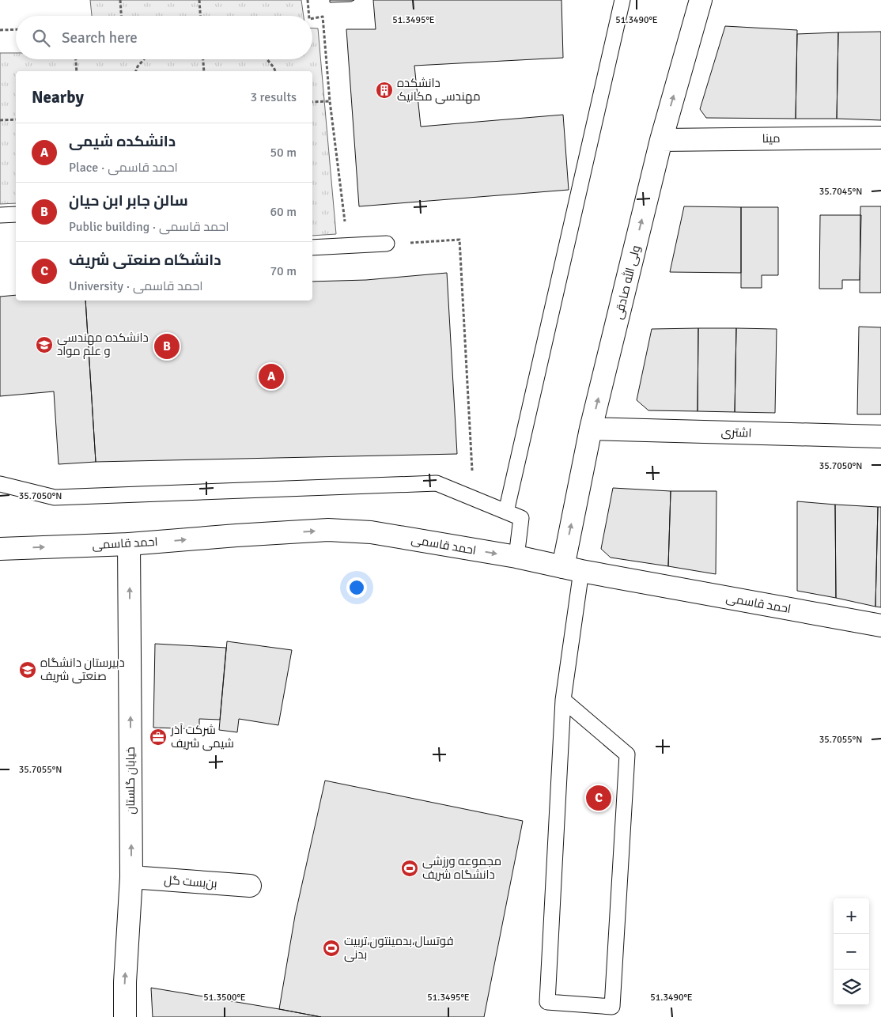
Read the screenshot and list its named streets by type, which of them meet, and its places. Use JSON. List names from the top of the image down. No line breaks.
{"streets":{"street":["مینا","ولی الله صادقی","اشتری","احمد قاسمی","خیابان گلستان","بن‌‌بست گل"]},"crossings":[["مینا","ولی الله صادقی"],["ولی الله صادقی","اشتری"],["ولی الله صادقی","احمد قاسمی"],["احمد قاسمی","خیابان گلستان"],["خیابان گلستان","بن‌‌بست گل"]],"one_way":["ولی الله صادقی","احمد قاسمی","خیابان گلستان"],"places":{"building":["دانشکده مهندسی مکانیک"],"school or university":["دانشکده مهندسی و علم مواد","دبیرستان دانشگاه صنعتی شریف"],"office":["شرکت آذر شیمی شریف"],"sports":["مجموعه ورزشی دانشگاه شریف","فوتسال،بدمینتون،تربیت بدنی"]},"page":{"search":"Search here","heading":["Nearby","3 results"],"list":[{"mark":"A","name":"دانشکده شیمی","note":"Place · احمد قاسمی","value":"50 m"},{"mark":"B","name":"سالن جابر ابن حیان","note":"Public building · احمد قاسمی","value":"60 m"},{"mark":"C","name":"دانشگاه صنعتی شریف","note":"University · احمد قاسمی","value":"70 m"}],"pins":["B","A","C"],"map_buttons":["+","−"]},"coordinates":["51.3495°E","51.3490°E","35.7045°N","35.7050°N","35.7055°N","51.3500°E"]}
